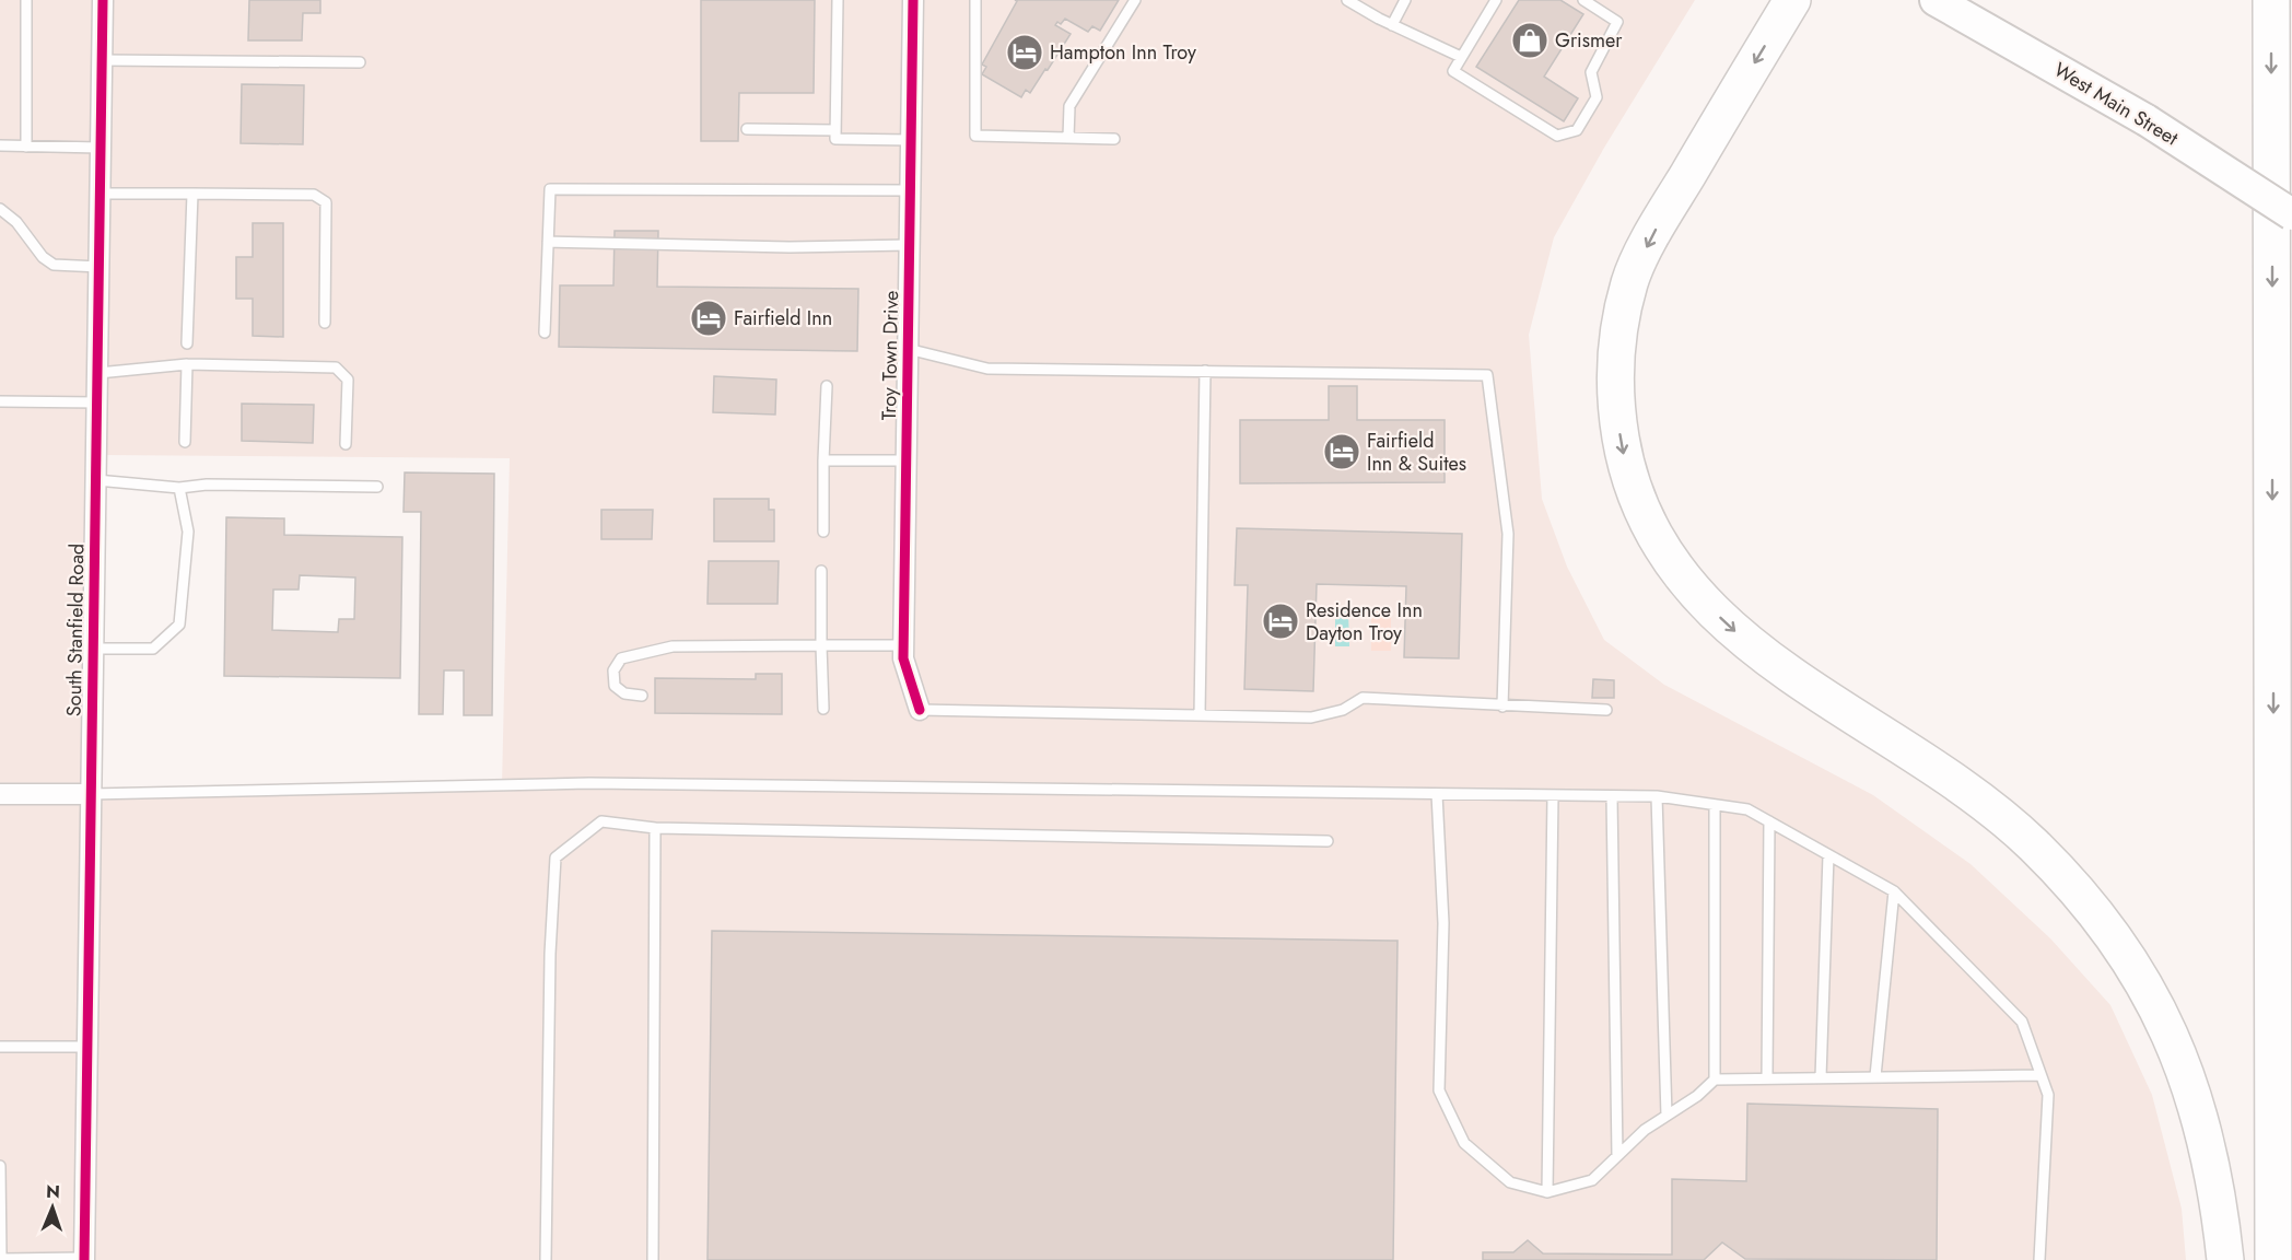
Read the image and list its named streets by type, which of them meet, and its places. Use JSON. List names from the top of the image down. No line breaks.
{"streets":{"main road":["West Main Street"],"street":["Troy Town Drive","South Stanfield Road"]},"places":{"shop":["Grismer"],"hotel":["Hampton Inn Troy","Fairfield Inn","Fairfield Inn & Suites","Residence Inn Dayton Troy"]},"north":"top"}
